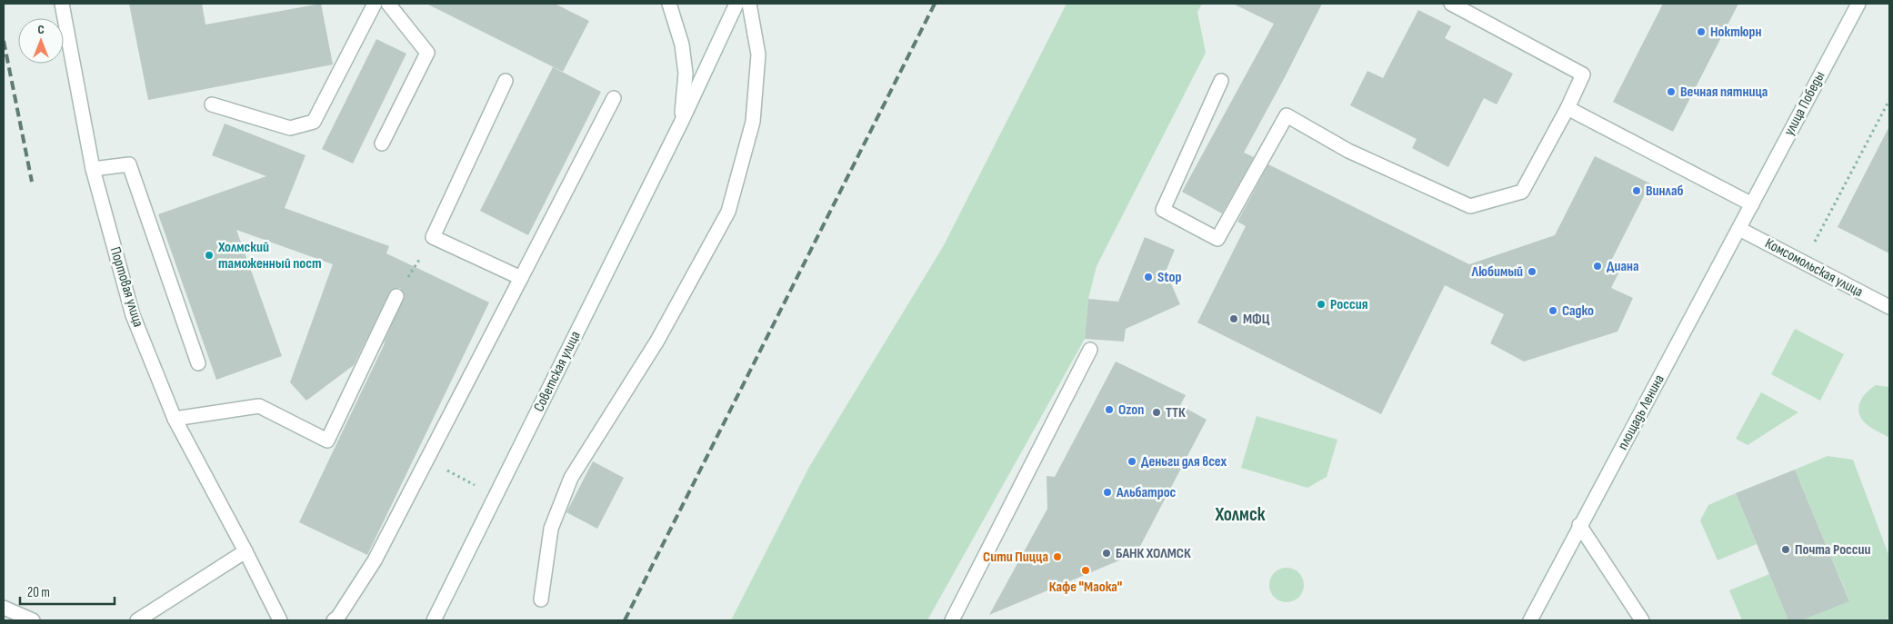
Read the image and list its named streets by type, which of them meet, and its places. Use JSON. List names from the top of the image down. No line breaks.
{"streets":{"main road":["улица Победы","Комсомольская улица","Портовая улица","Советская улица","площадь Ленина"]},"crossings":[["улица Победы","площадь Ленина"],["Комсомольская улица","площадь Ленина"]],"districts":["Холмск"],"places":["Ноктюрн","Вечная пятница","Винлаб","Холмский таможенный пост","Диана","Любимый","Stop","Россия","Садко","МФЦ","Ozon","ТТК","Деньги для всех","Альбатрос","Почта России","БАНК ХОЛМСК","Сити Пицца","Кафе \"Маока\""],"scale_bar":"20 m","north":"top"}
